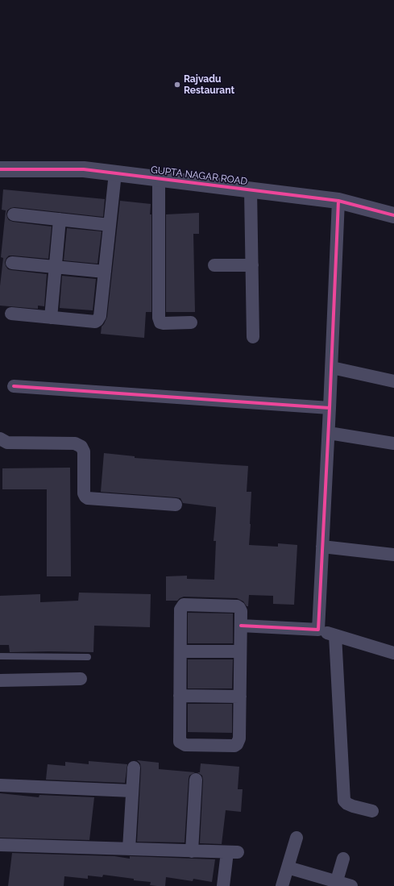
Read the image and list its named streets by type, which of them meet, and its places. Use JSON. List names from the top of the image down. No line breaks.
{"streets":{"street":["GUPTA NAGAR ROAD"]},"places":["Rajvadu Restaurant"]}
